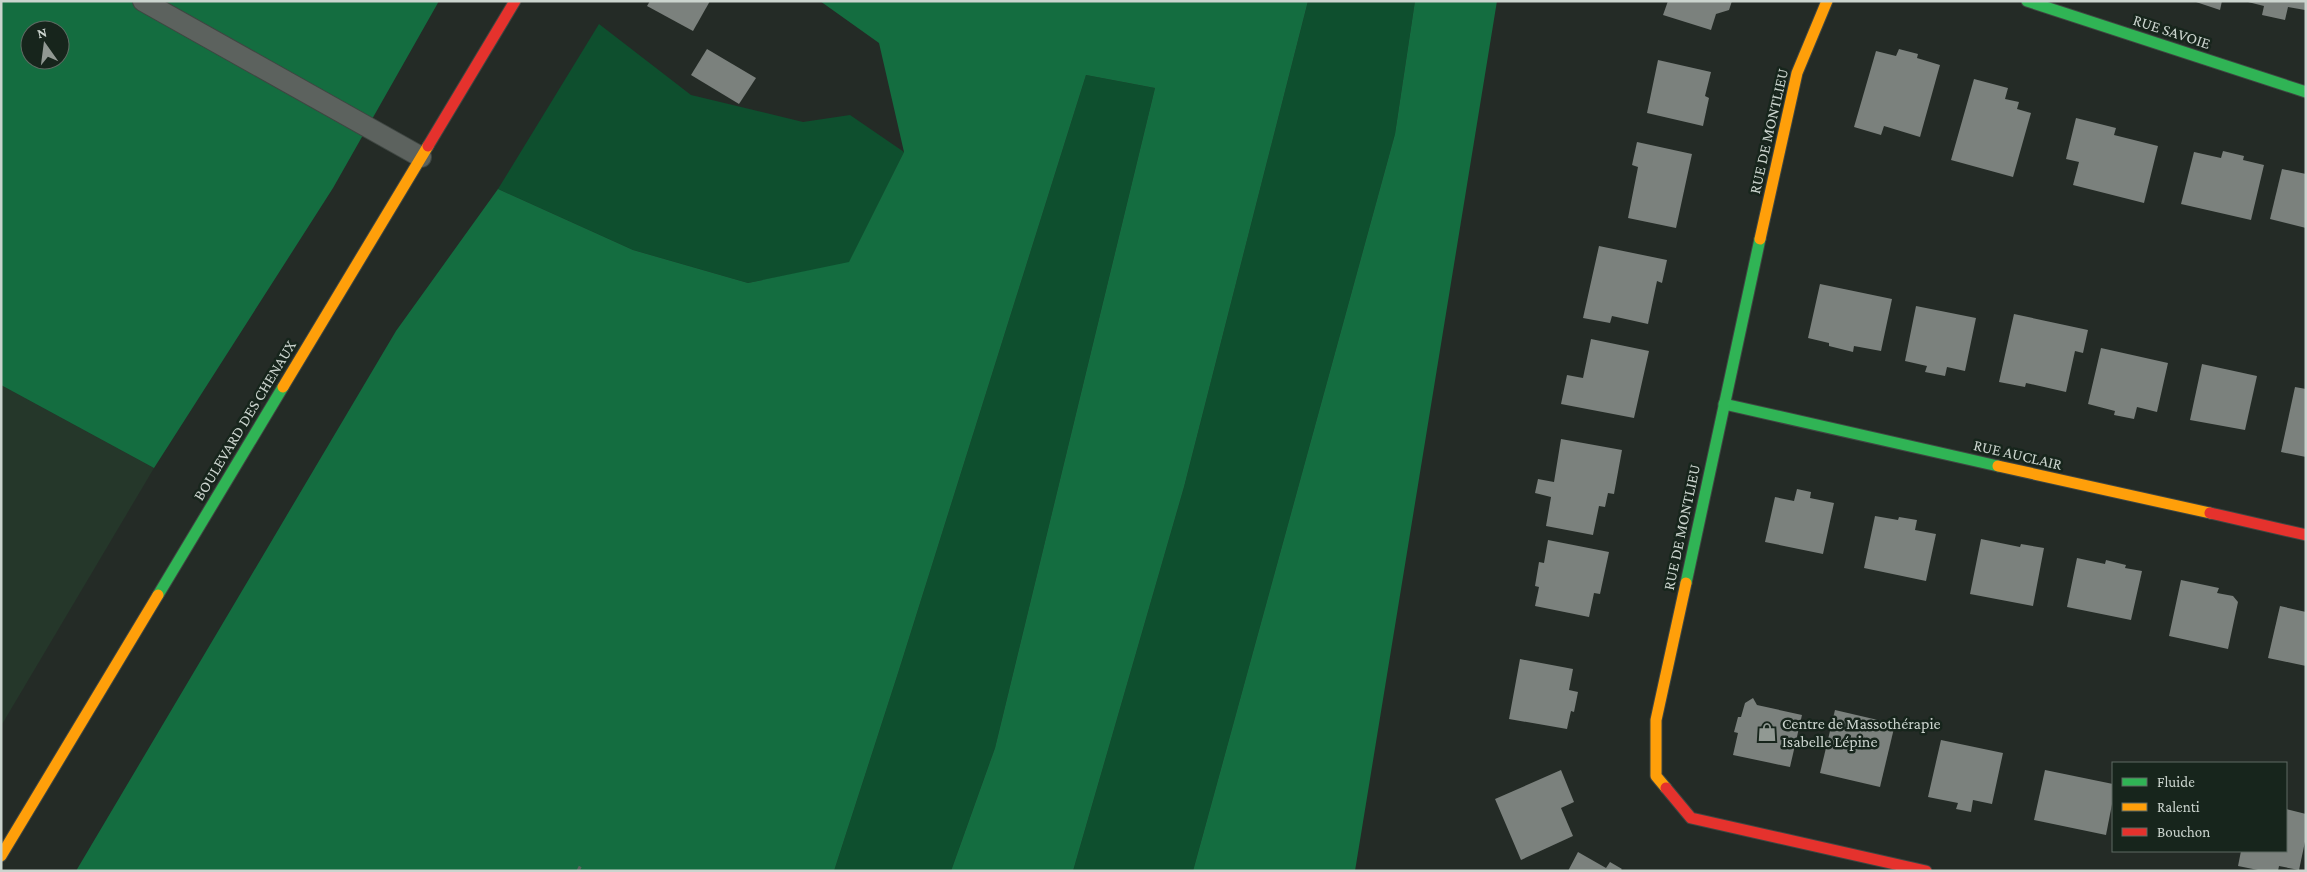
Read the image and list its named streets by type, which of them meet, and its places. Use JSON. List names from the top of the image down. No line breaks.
{"streets":{"street":["RUE SAVOIE","RUE DE MONTLIEU","BOULEVARD DES CHENAUX","RUE AUCLAIR"]},"crossings":[["RUE DE MONTLIEU","RUE AUCLAIR"]],"places":{"shop":["Centre de Massothérapie Isabelle Lépine"]},"legend":["Fluide","Ralenti","Bouchon"],"north":"top"}
